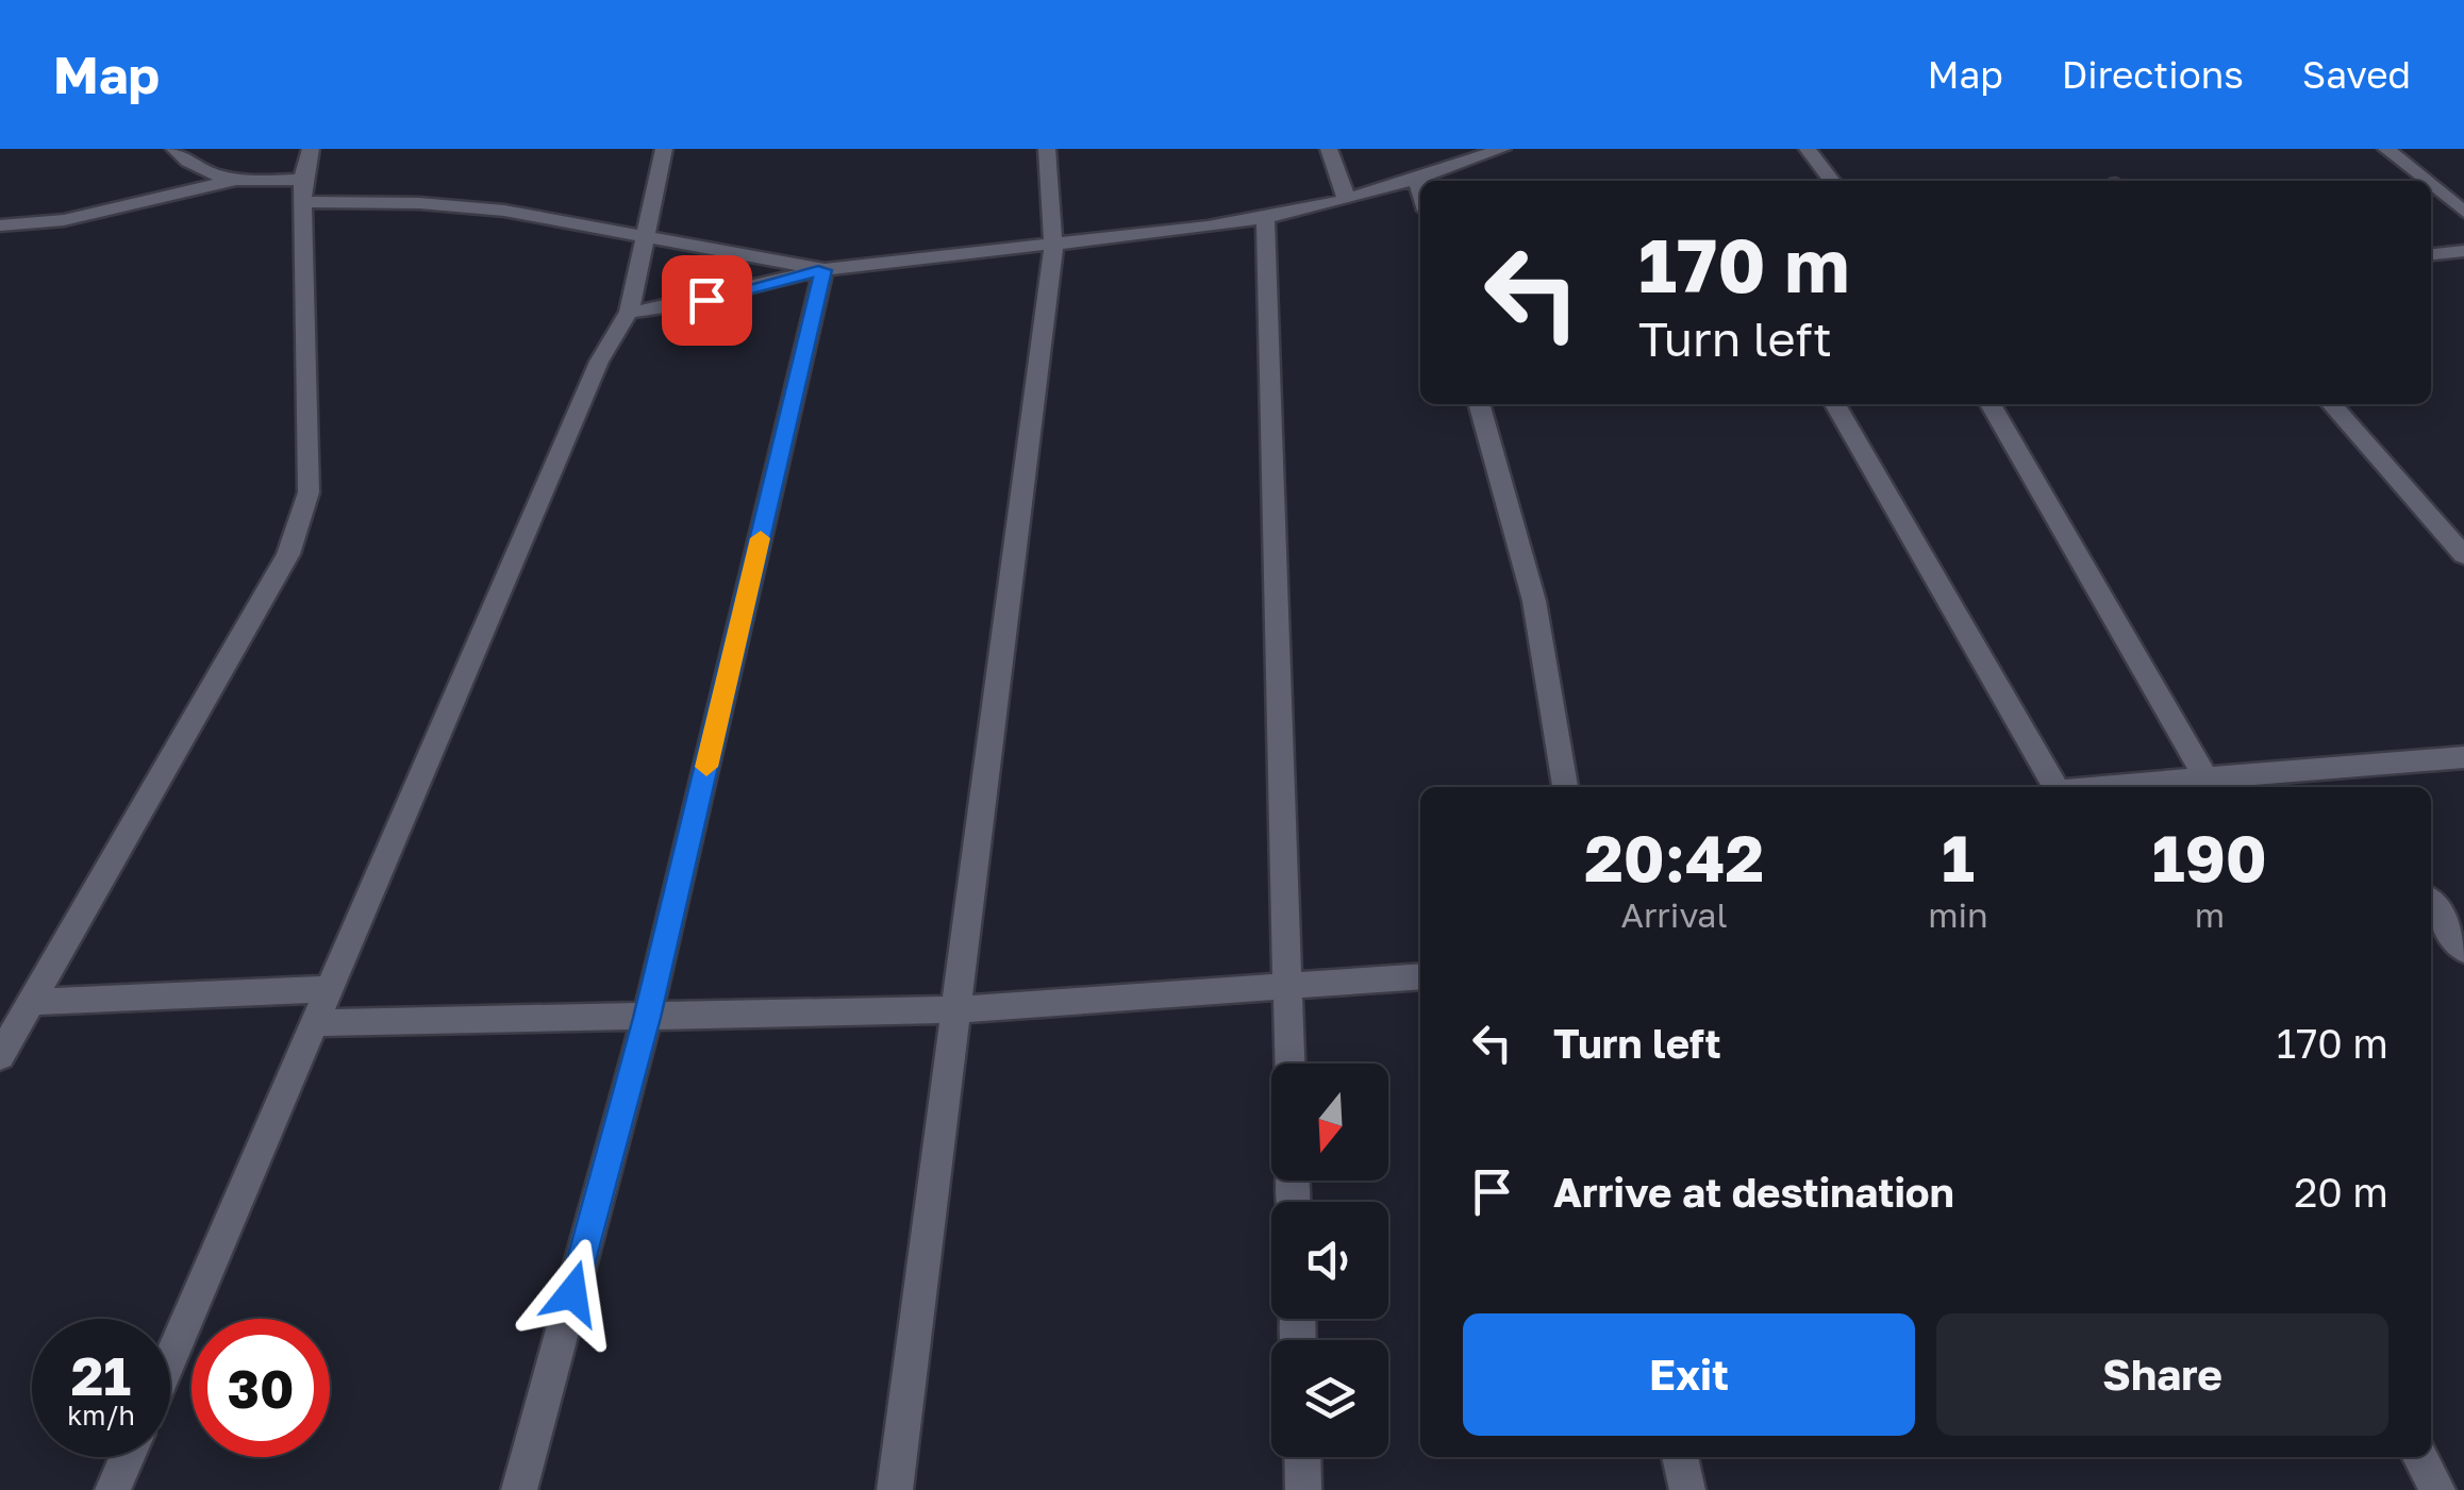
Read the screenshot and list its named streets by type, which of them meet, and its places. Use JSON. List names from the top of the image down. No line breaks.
{"north":"bottom","page":{"header":"Map","nav":["Map","Directions","Saved"],"turn":["170 m","Turn left"],"eta":["20:42","Arrival","1","min","190","m"],"list":[{"name":"Turn left","value":"170 m"},{"name":"Arrive at destination","value":"20 m"}],"buttons":["Exit","Share"],"speed":"21 km/h","limit":"30"}}
